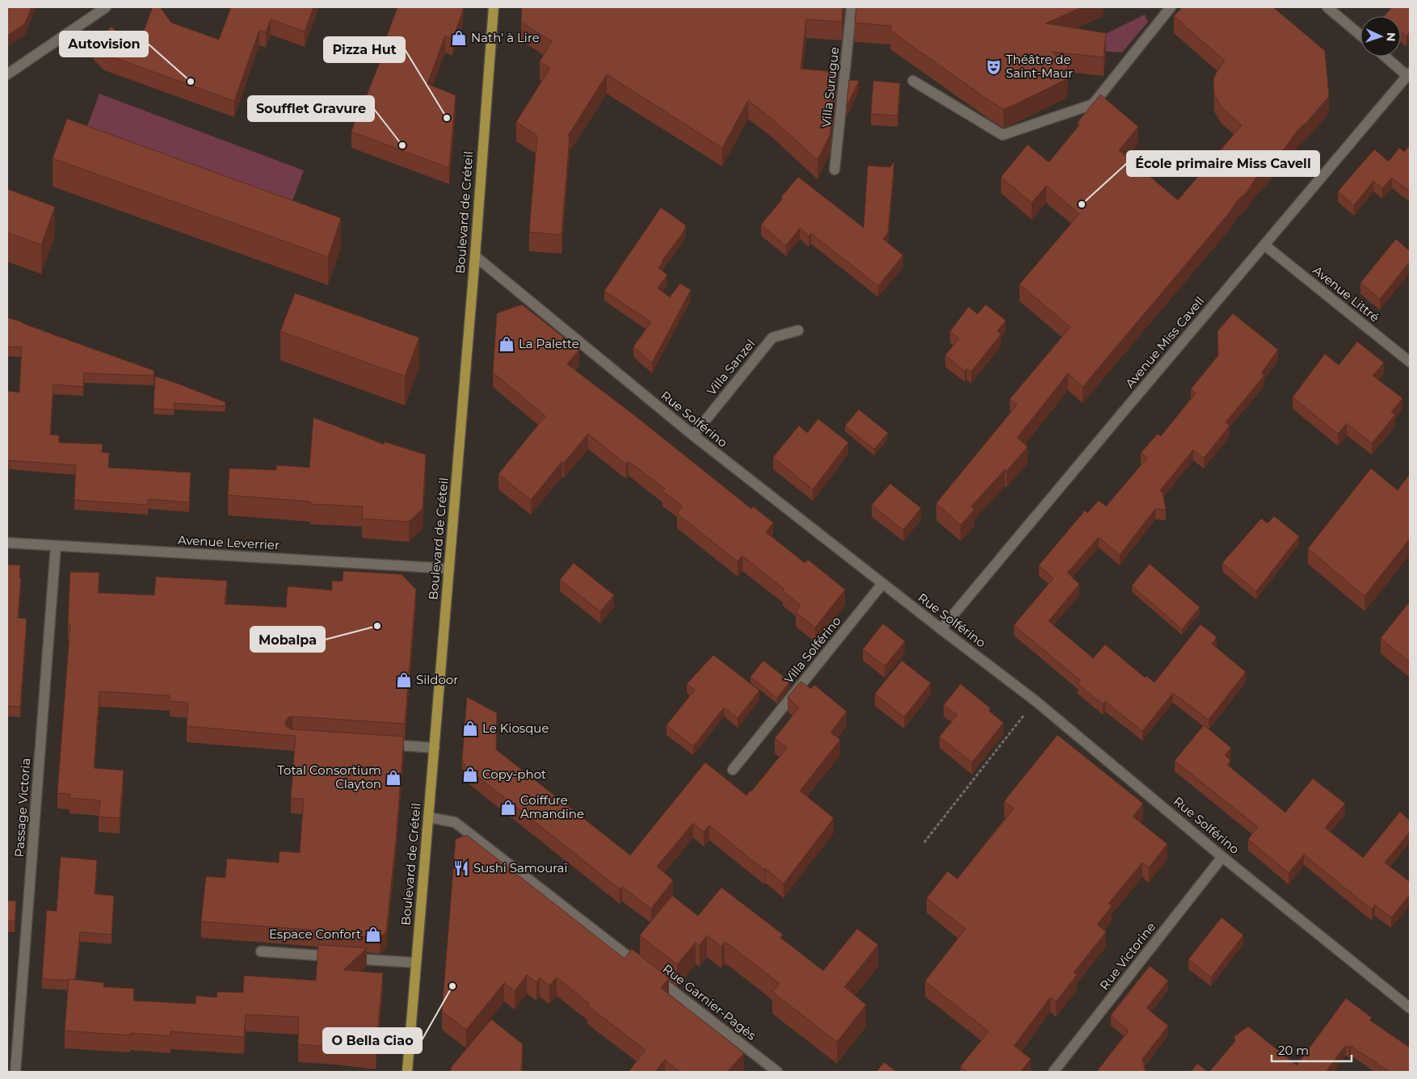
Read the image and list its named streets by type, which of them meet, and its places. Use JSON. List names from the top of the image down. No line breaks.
{"streets":{"main road":["Boulevard de Créteil"],"street":["Villa Surugue","Avenue Littré","Avenue Miss Cavell","Villa Sanzel","Rue Solférino","Avenue Leverrier","Villa Solférino","Passage Victoria","Rue Victorine","Rue Garnier-Pagès"]},"crossings":[["Boulevard de Créteil","Rue Solférino"],["Boulevard de Créteil","Avenue Leverrier"],["Boulevard de Créteil","Rue Garnier-Pagès"],["Avenue Littré","Avenue Miss Cavell"],["Avenue Miss Cavell","Rue Solférino"],["Villa Sanzel","Rue Solférino"],["Rue Solférino","Villa Solférino"],["Rue Solférino","Rue Victorine"],["Avenue Leverrier","Passage Victoria"]],"places":{"shop":["Nath' à Lire","La Palette","Sildoor","Le Kiosque","Copy-phot","Total Consortium Clayton","Coiffure Amandine","Espace Confort"],"theatre":["Théâtre de Saint-Maur"],"other":["Autovision","Pizza Hut","Soufflet Gravure","École primaire Miss Cavell","Mobalpa","O Bella Ciao"],"restaurant":["Sushi Samouraï"]},"scale_bar":"20 m","north":"right"}
